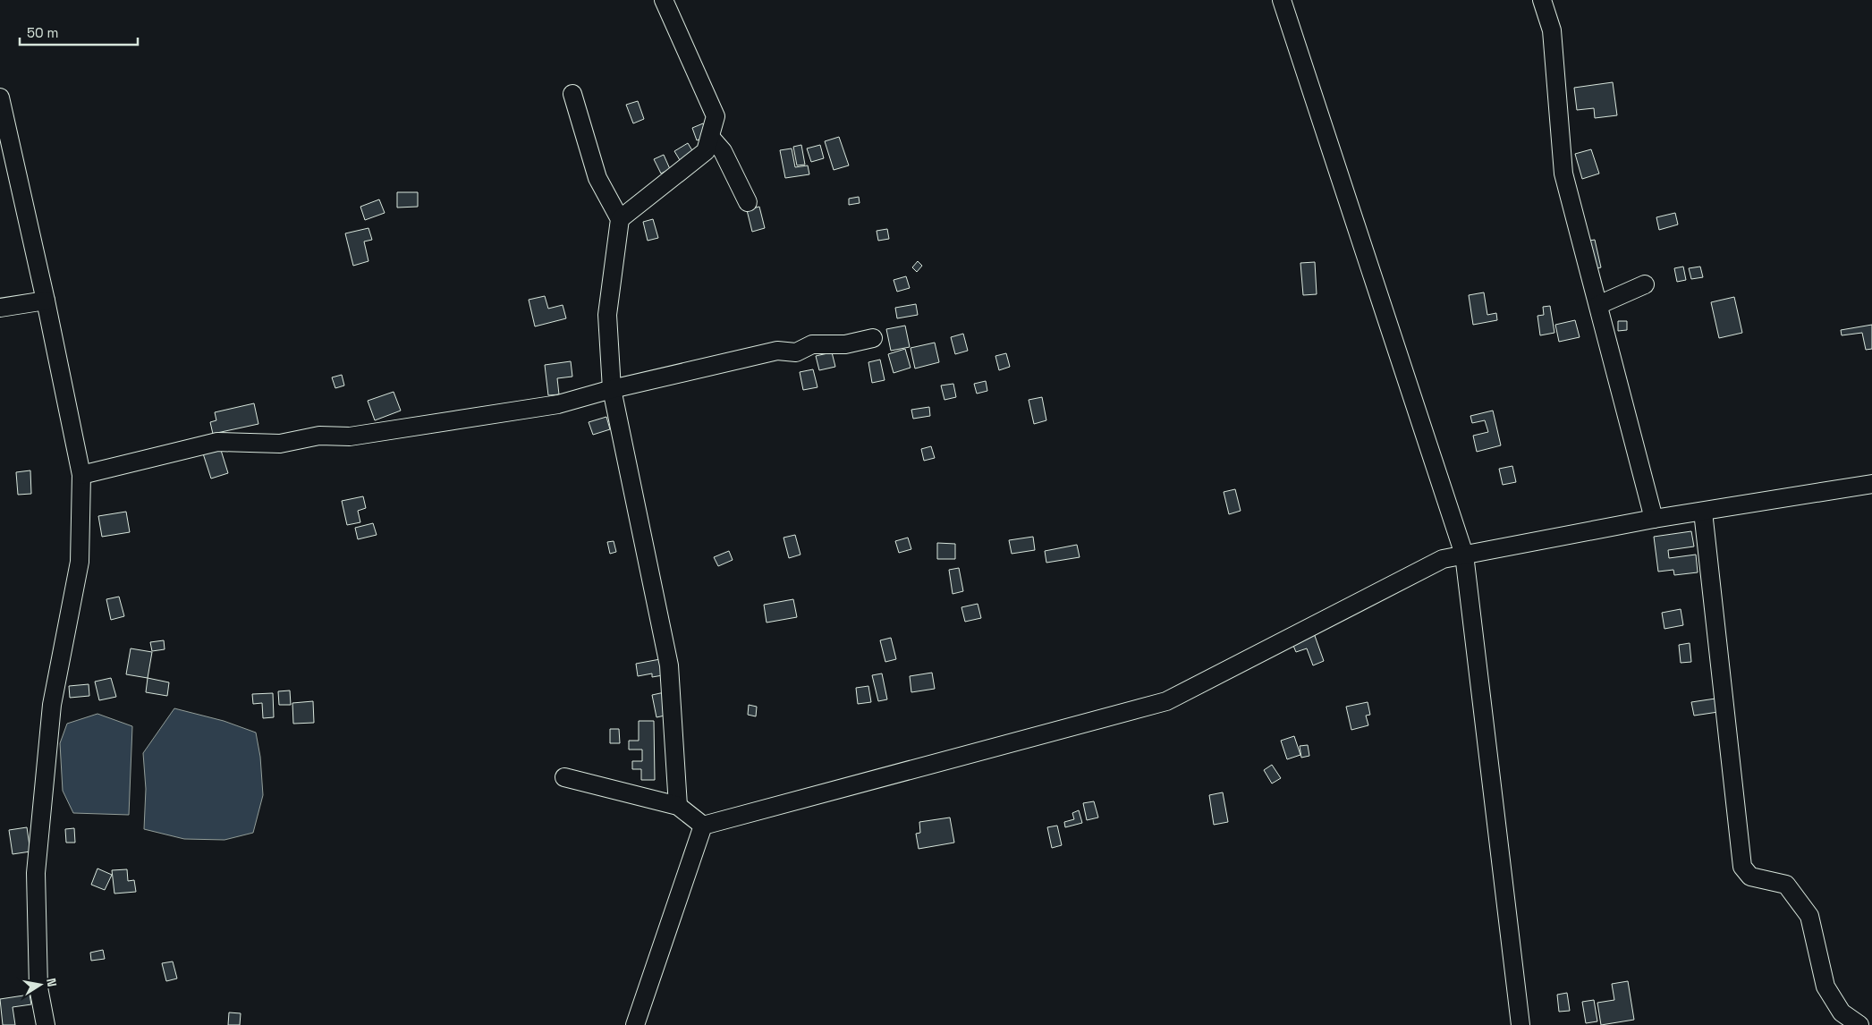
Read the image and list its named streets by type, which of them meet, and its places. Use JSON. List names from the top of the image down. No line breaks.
{"scale_bar":"50 m","north":"right"}
